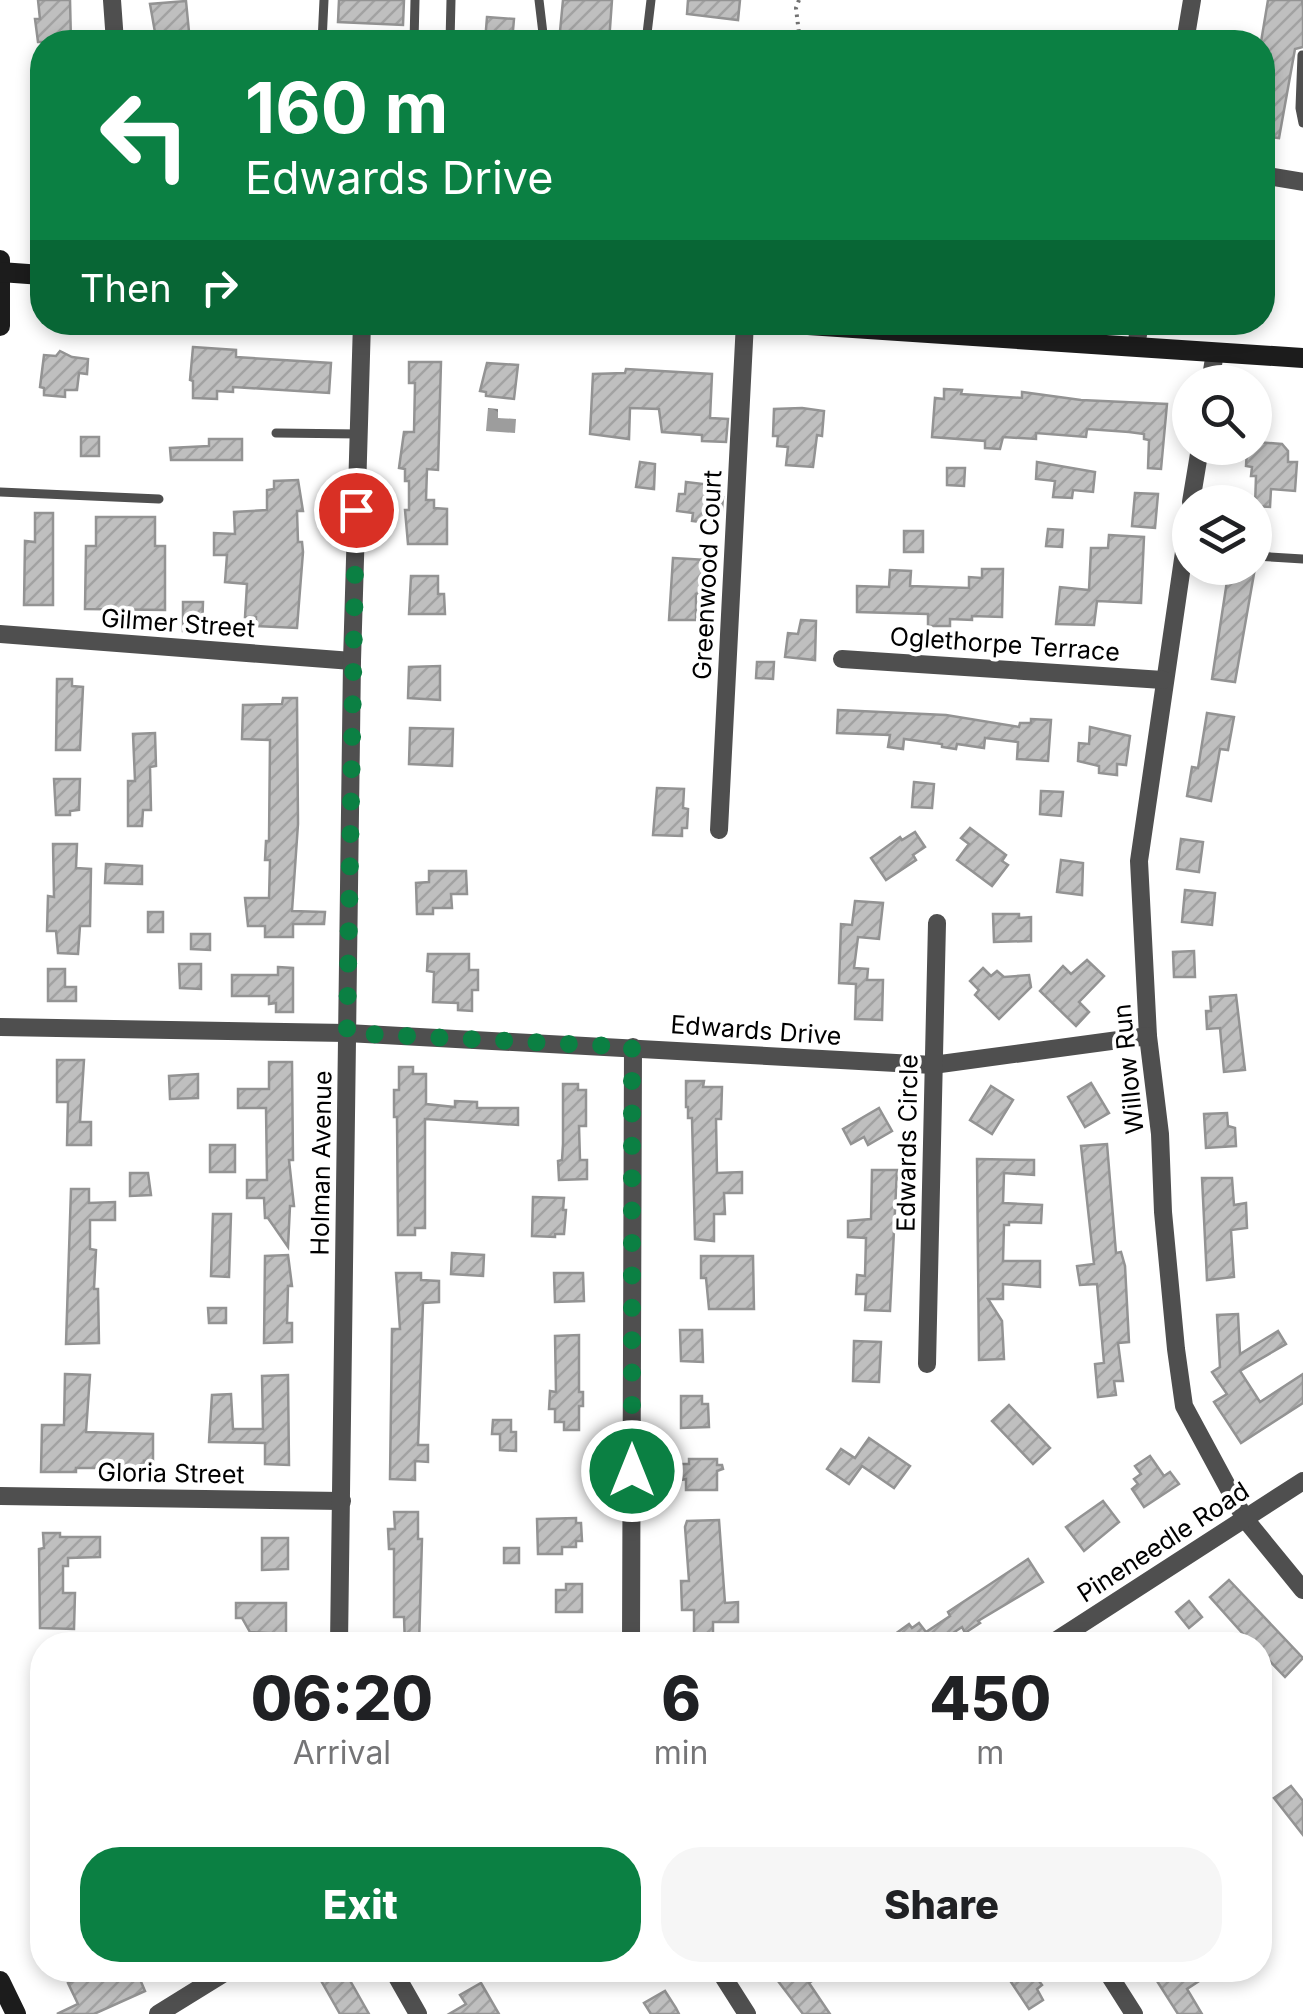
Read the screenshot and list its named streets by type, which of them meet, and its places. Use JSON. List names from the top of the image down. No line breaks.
{"streets":{"street":["Greenwood Court","Gilmer Street","Oglethorpe Terrace","Edwards Drive","Willow Run","Edwards Circle","Holman Avenue","Gloria Street","Pineneedle Road"]},"crossings":[["Gilmer Street","Holman Avenue"],["Oglethorpe Terrace","Willow Run"],["Edwards Drive","Willow Run"],["Edwards Drive","Edwards Circle"],["Edwards Drive","Holman Avenue"],["Willow Run","Pineneedle Road"],["Holman Avenue","Gloria Street"]],"page":{"turn":["160 m","Edwards Drive"],"then":"Then","eta":["06:20","Arrival","6","min","450","m"],"buttons":["Exit","Share"]}}
